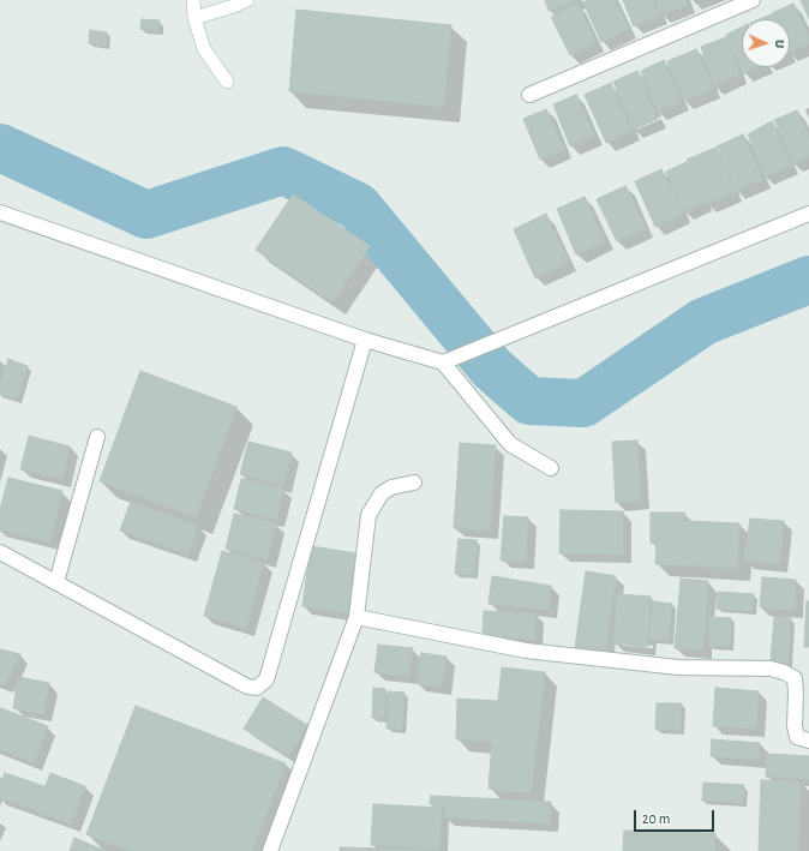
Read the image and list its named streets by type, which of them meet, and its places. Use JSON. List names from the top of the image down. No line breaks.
{"scale_bar":"20 m","north":"right"}
